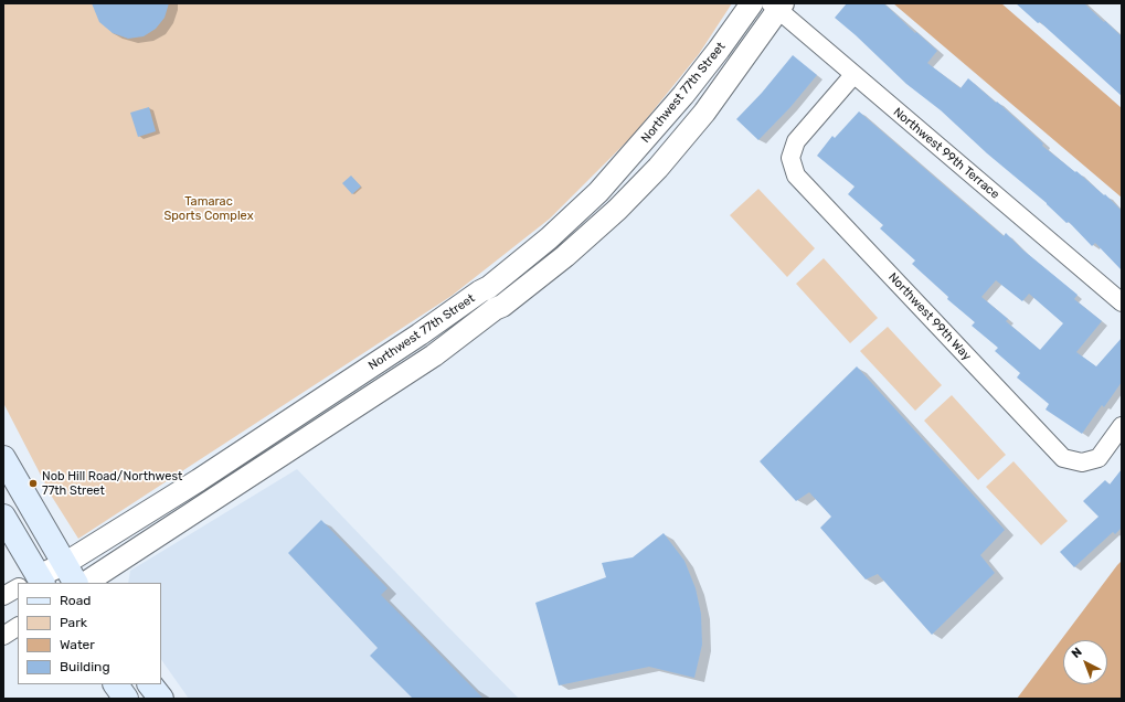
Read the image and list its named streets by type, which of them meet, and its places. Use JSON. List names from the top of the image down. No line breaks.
{"streets":{"street":["Northwest 77th Street","Northwest 99th Terrace","Northwest 99th Way"]},"crossings":[["Northwest 77th Street","Northwest 99th Terrace"],["Northwest 99th Terrace","Northwest 99th Way"]],"parks":["Tamarac Sports Complex"],"places":["Nob Hill Road/Northwest 77th Street"],"legend":["Road","Park","Water","Building"],"north":"top left"}
